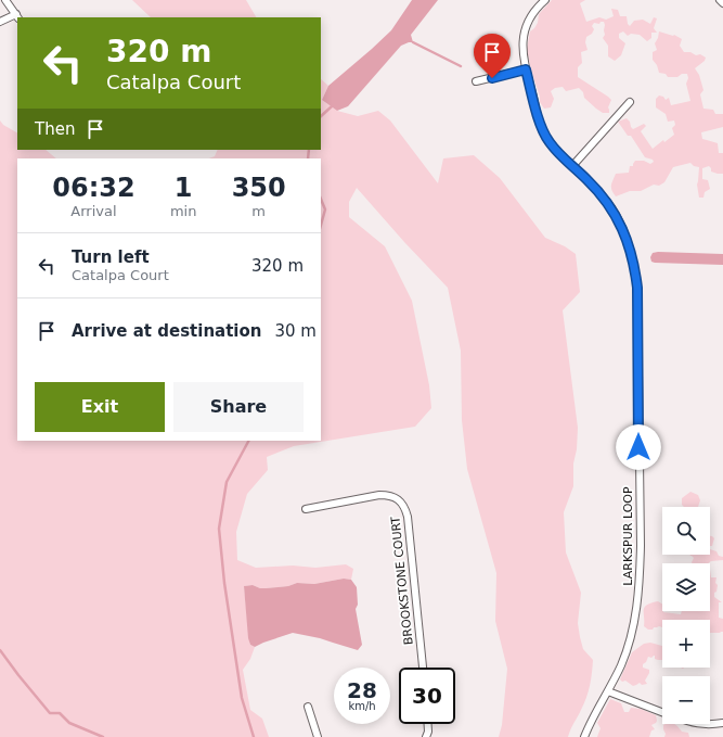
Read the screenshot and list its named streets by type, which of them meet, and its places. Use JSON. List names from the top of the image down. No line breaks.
{"streets":{"street":["LARKSPUR LOOP","BROOKSTONE COURT"]},"page":{"turn":["320 m","Catalpa Court"],"then":"Then","eta":["06:32","Arrival","1","min","350","m"],"list":[{"name":"Turn left","note":"Catalpa Court","value":"320 m"},{"name":"Arrive at destination","value":"30 m"}],"buttons":["Exit","Share"],"map_buttons":["+","−"],"speed":"28 km/h","limit":"30"}}
